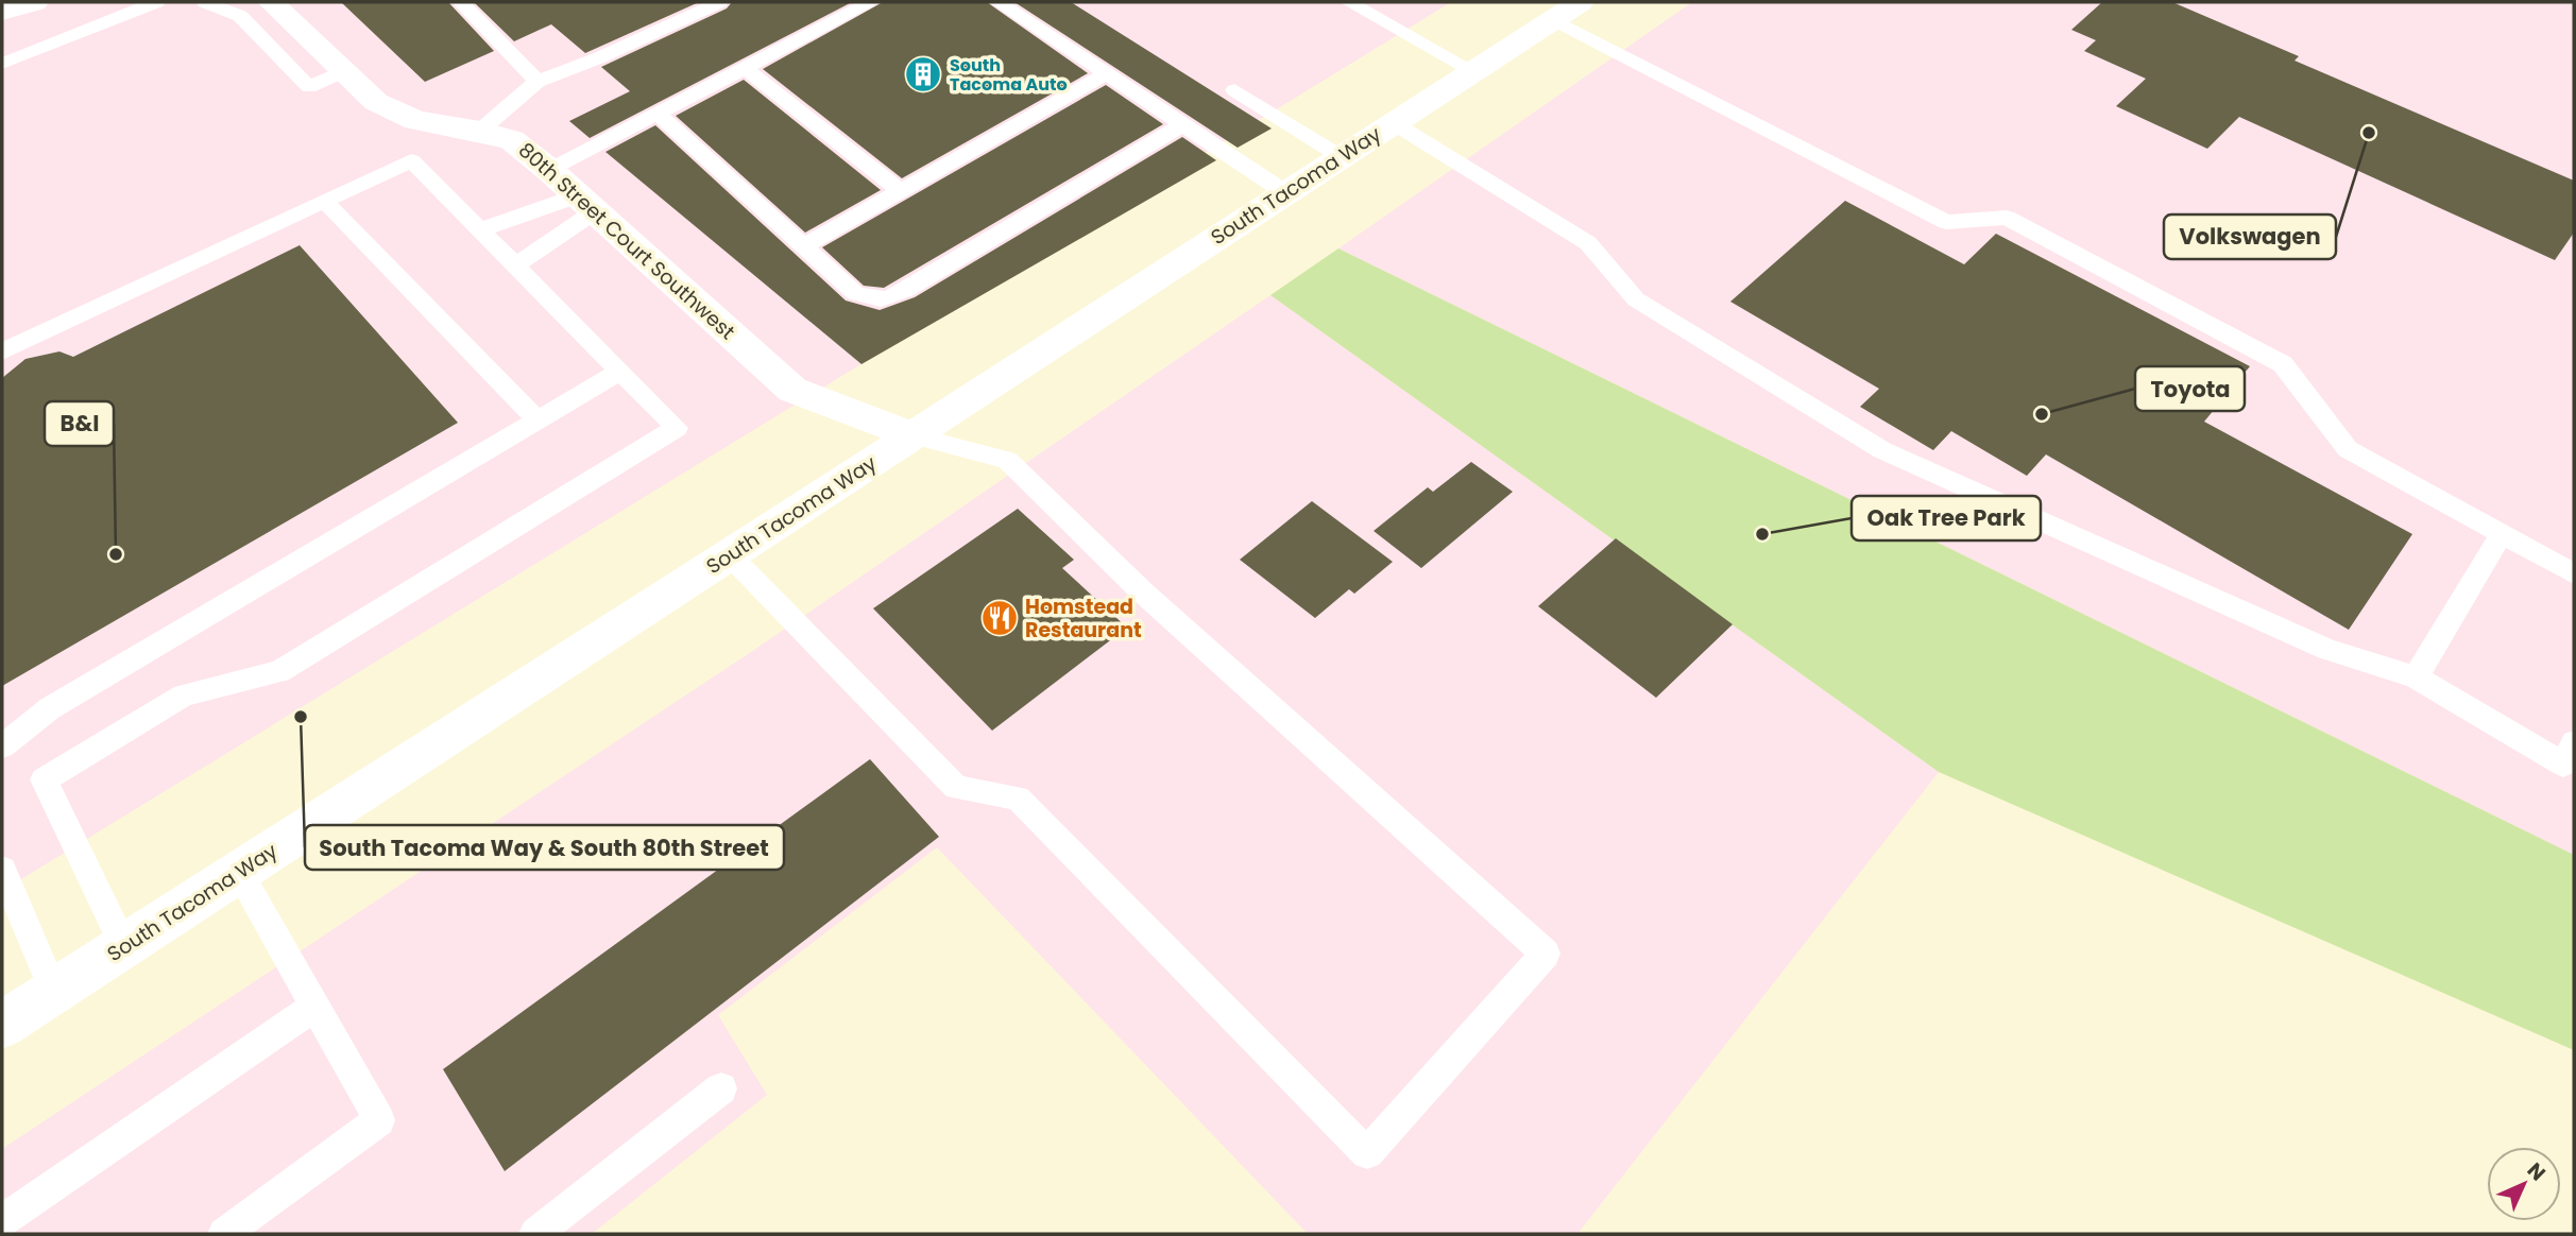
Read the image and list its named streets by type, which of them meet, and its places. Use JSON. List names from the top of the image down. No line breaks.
{"streets":{"main road":["South Tacoma Way","80th Street Court Southwest"]},"crossings":[["South Tacoma Way","80th Street Court Southwest"]],"places":{"building":["South Tacoma Auto"],"other":["Volkswagen","Toyota","Oak Tree Park","B&I","South Tacoma Way & South 80th Street"],"restaurant":["Homstead Restaurant"]},"north":"top right"}
